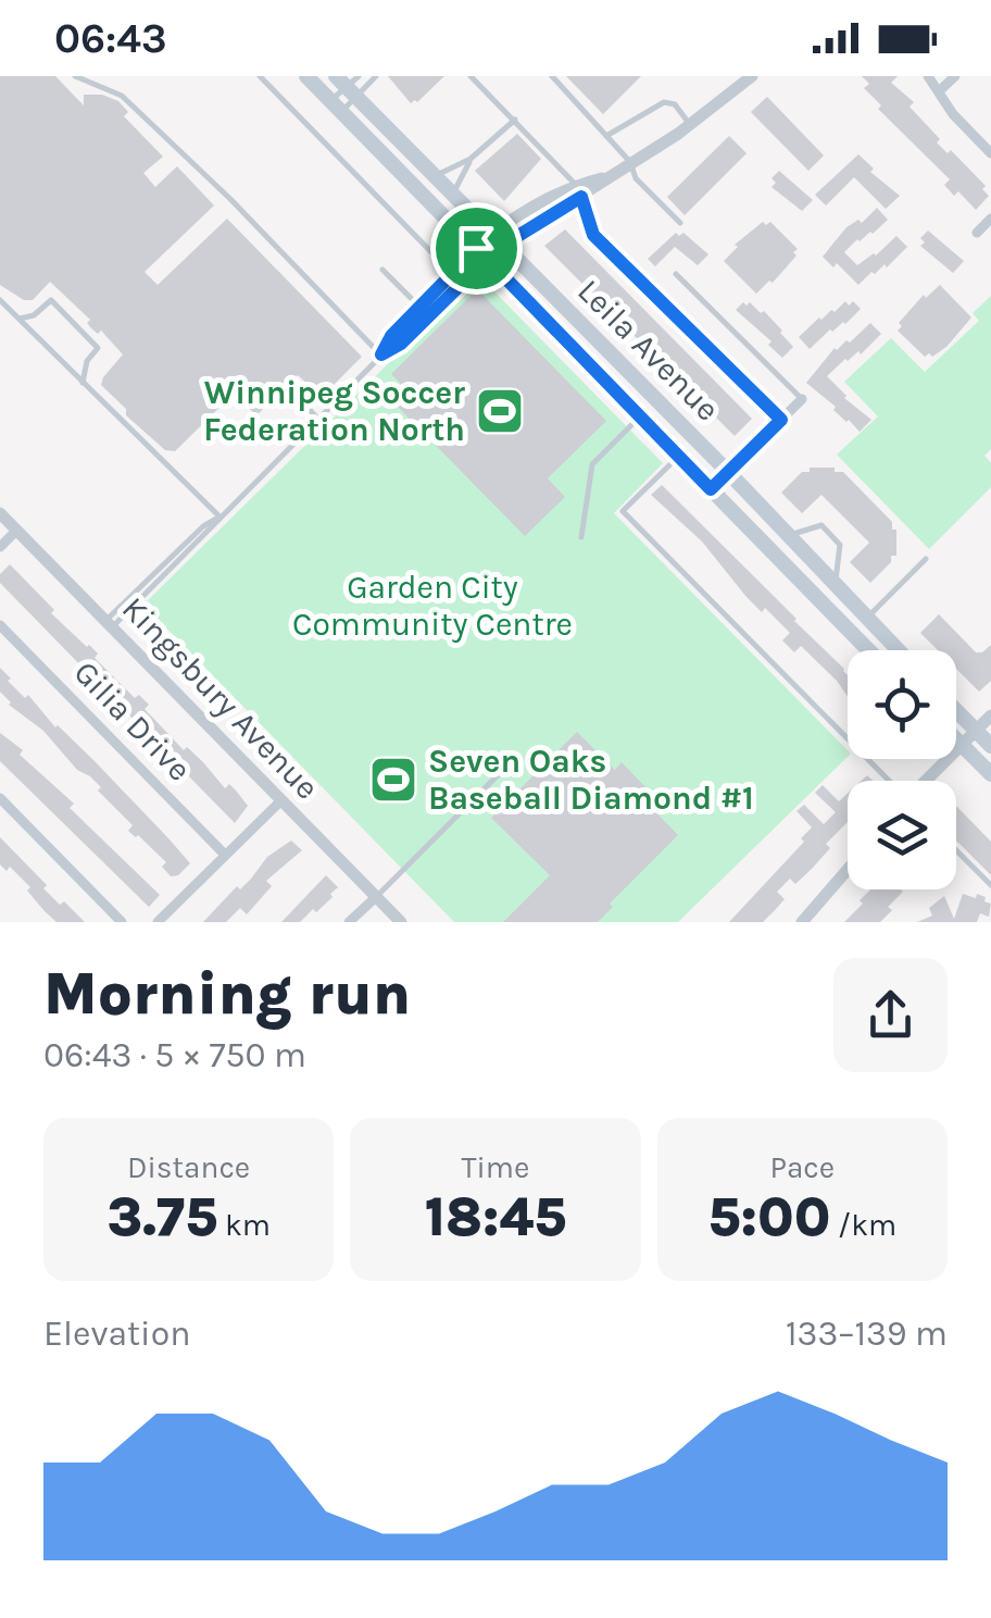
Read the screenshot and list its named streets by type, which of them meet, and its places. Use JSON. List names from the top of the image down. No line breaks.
{"streets":{"main road":["Leila Avenue"],"street":["Kingsbury Avenue","Gilia Drive"]},"parks":["Garden City Community Centre"],"places":{"sports":["Winnipeg Soccer Federation North","Seven Oaks Baseball Diamond #1"]},"page":{"status":"06:43","heading":["Morning run","06:43 · 5 × 750 m"],"stats":[["Distance","3.75 km"],["Time","18:45"],["Pace","5:00 /km"]],"chart":["Elevation","133–139 m"]}}
